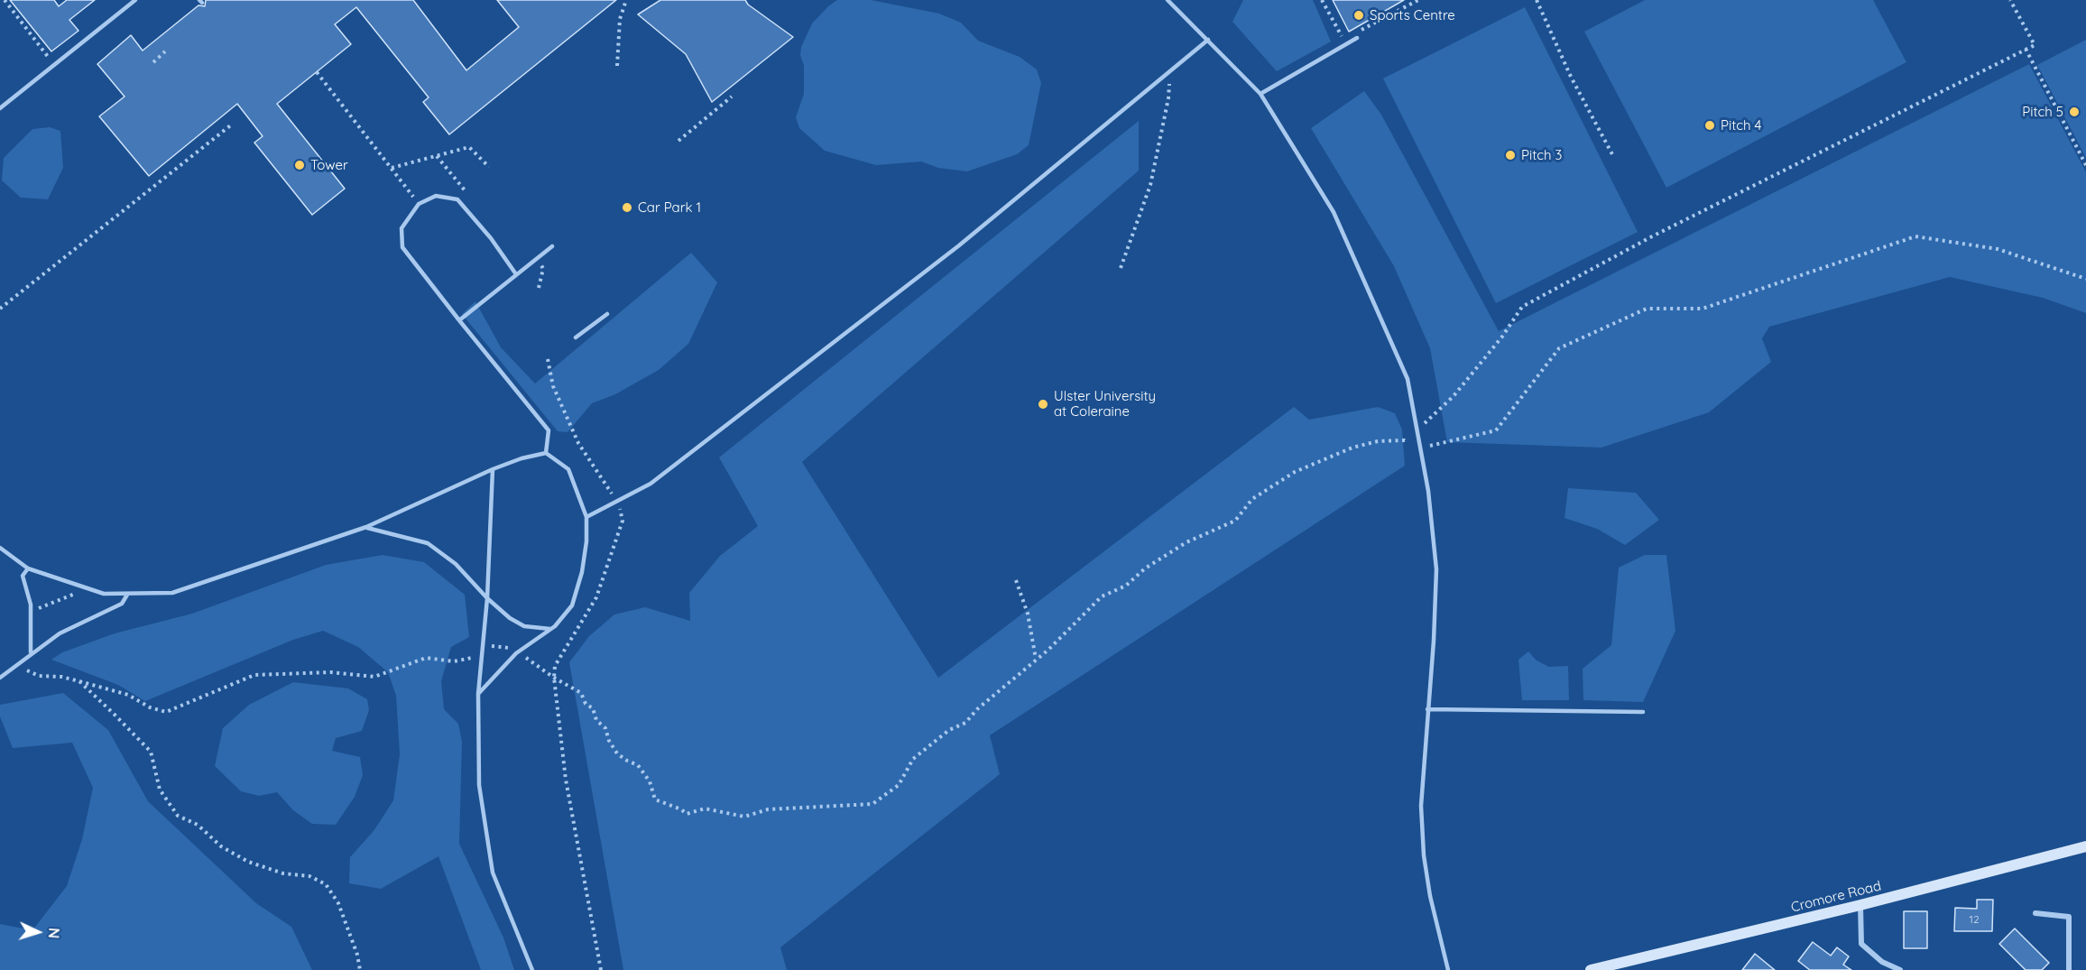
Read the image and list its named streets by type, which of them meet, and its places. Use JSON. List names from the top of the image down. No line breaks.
{"streets":{"main road":["Cromore Road"]},"places":["Sports Centre","Pitch 5","Pitch 4","Pitch 3","Tower","Car Park 1","Ulster University at Coleraine"],"house_numbers":["12"],"north":"right"}
